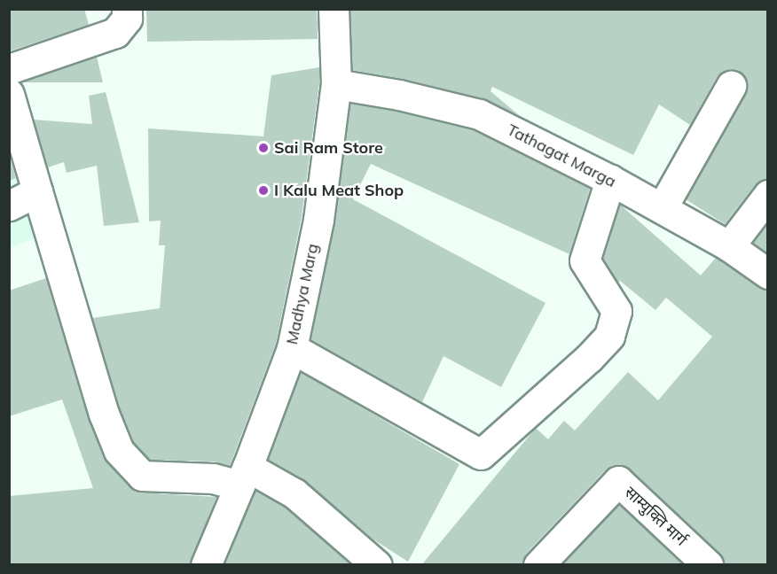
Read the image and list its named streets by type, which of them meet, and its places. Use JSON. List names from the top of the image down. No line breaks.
{"streets":{"street":["Tathagat Marga","Madhya Marg","साम्युक्ति मार्ग"]},"crossings":[["Tathagat Marga","Madhya Marg"]],"places":["Sai Ram Store","I Kalu Meat Shop"]}
